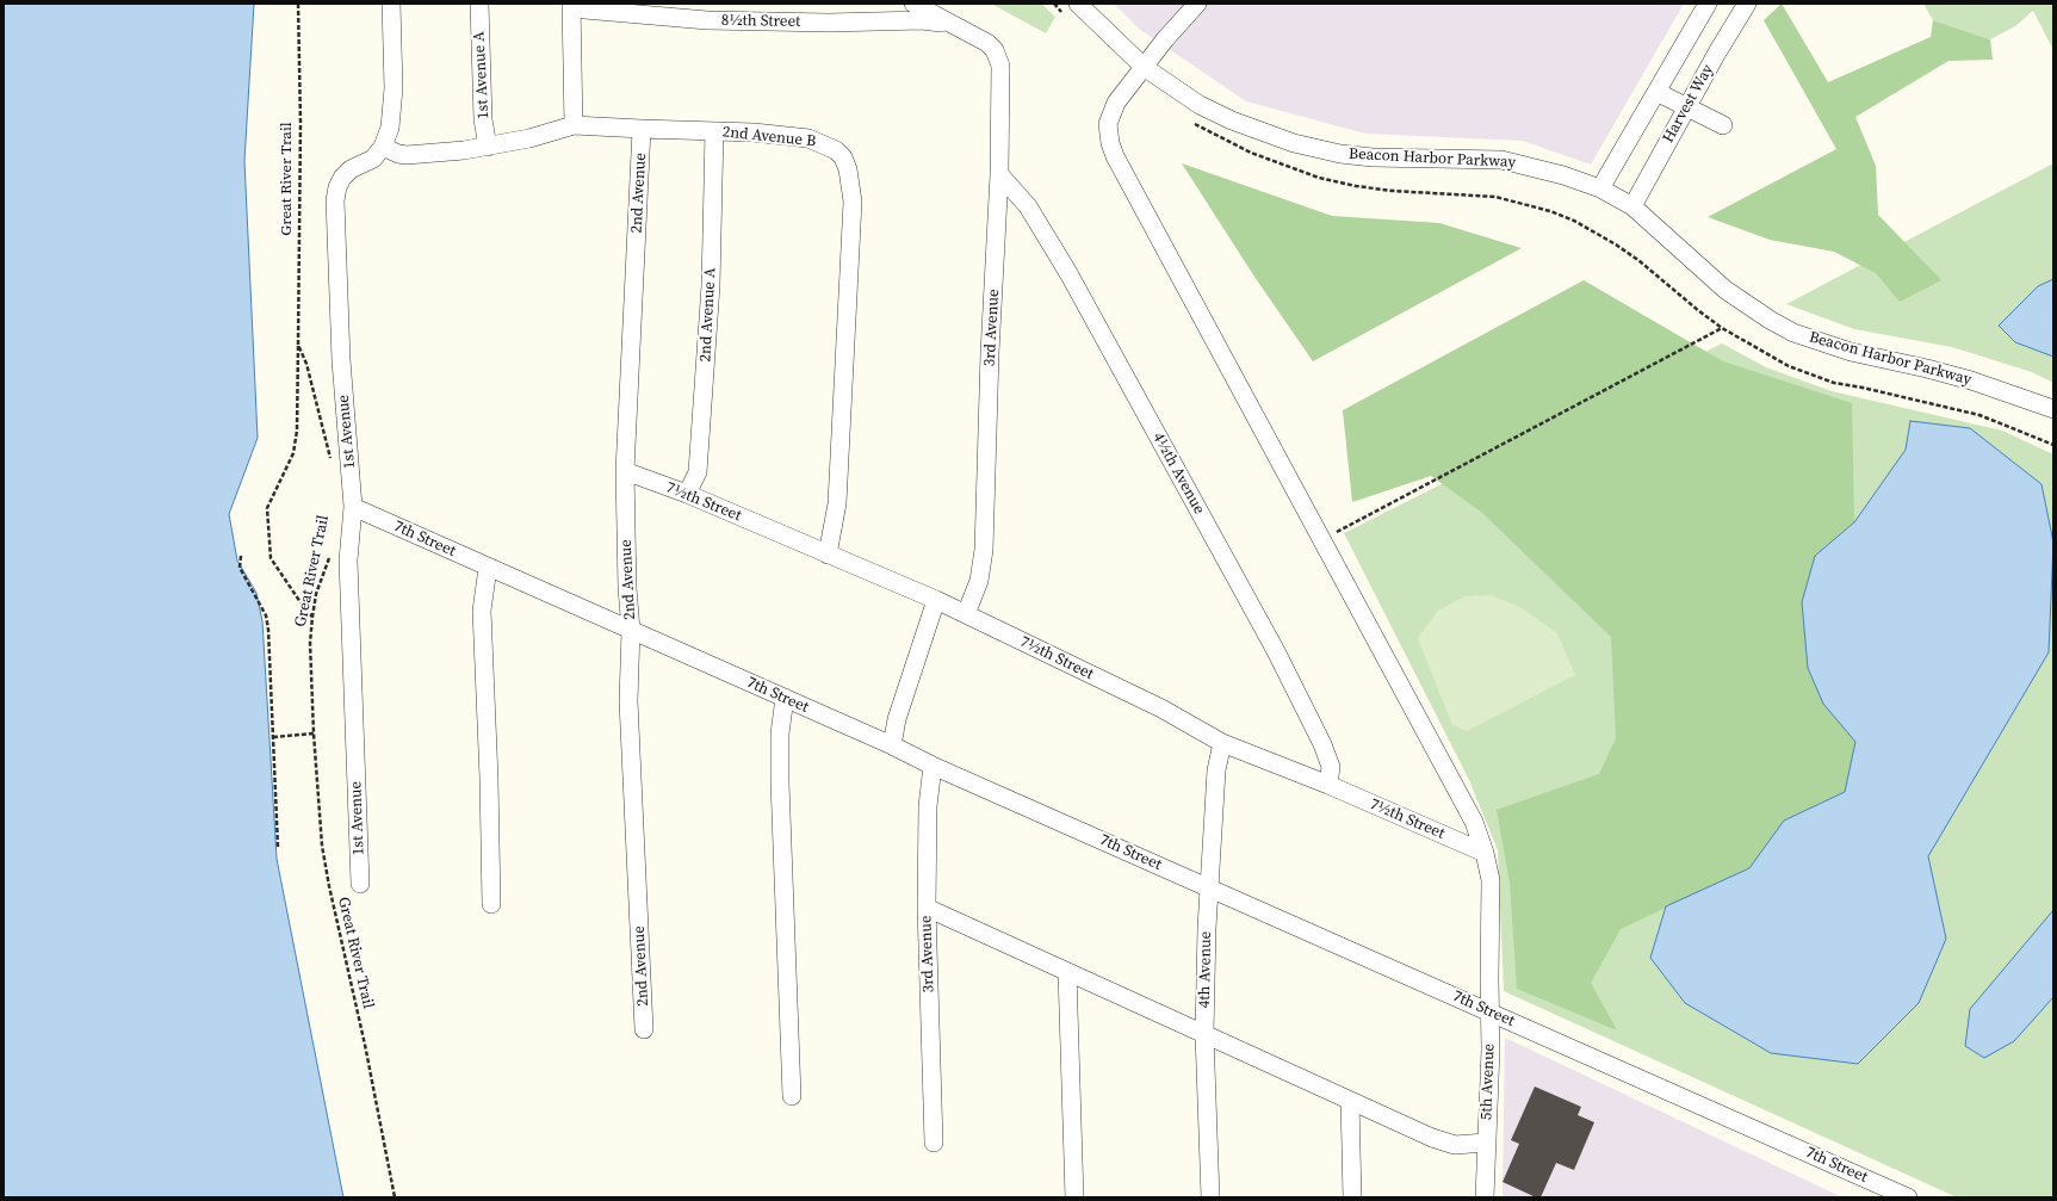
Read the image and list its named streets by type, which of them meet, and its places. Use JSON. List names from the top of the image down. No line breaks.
{"streets":{"street":["8½th Street","1st Avenue A","Harvest Way","2nd Avenue B","Beacon Harbor Parkway","2nd Avenue","2nd Avenue A","3rd Avenue","1st Avenue","4½th Avenue","7½th Street","7th Street","4th Avenue","5th Avenue"],"path":["Great River Trail"]},"crossings":[["8½th Street","3rd Avenue"],["1st Avenue A","2nd Avenue B"],["Harvest Way","Beacon Harbor Parkway"],["2nd Avenue B","2nd Avenue"],["2nd Avenue B","2nd Avenue A"],["2nd Avenue B","1st Avenue"],["2nd Avenue B","7½th Street"],["Beacon Harbor Parkway","5th Avenue"],["2nd Avenue","7½th Street"],["2nd Avenue","7th Street"],["2nd Avenue A","7½th Street"],["3rd Avenue","4½th Avenue"],["3rd Avenue","7½th Street"],["3rd Avenue","7th Street"],["1st Avenue","7th Street"],["4½th Avenue","7½th Street"],["7½th Street","4th Avenue"],["7½th Street","5th Avenue"],["7th Street","4th Avenue"],["7th Street","5th Avenue"]]}
